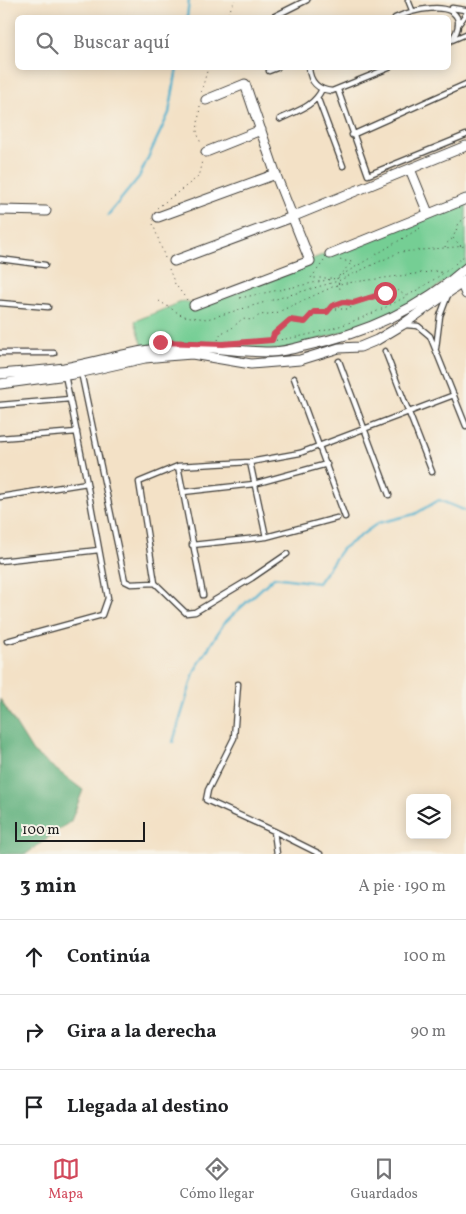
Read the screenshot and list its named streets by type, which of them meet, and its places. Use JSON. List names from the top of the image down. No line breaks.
{"scale_bar":"100 m","page":{"search":"Buscar aquí","scale":"100 m","heading":["3 min","A pie · 190 m"],"list":[["Continúa","100 m"],["Gira a la derecha","90 m"],"Llegada al destino"],"nav":["Mapa","Cómo llegar","Guardados"]}}
